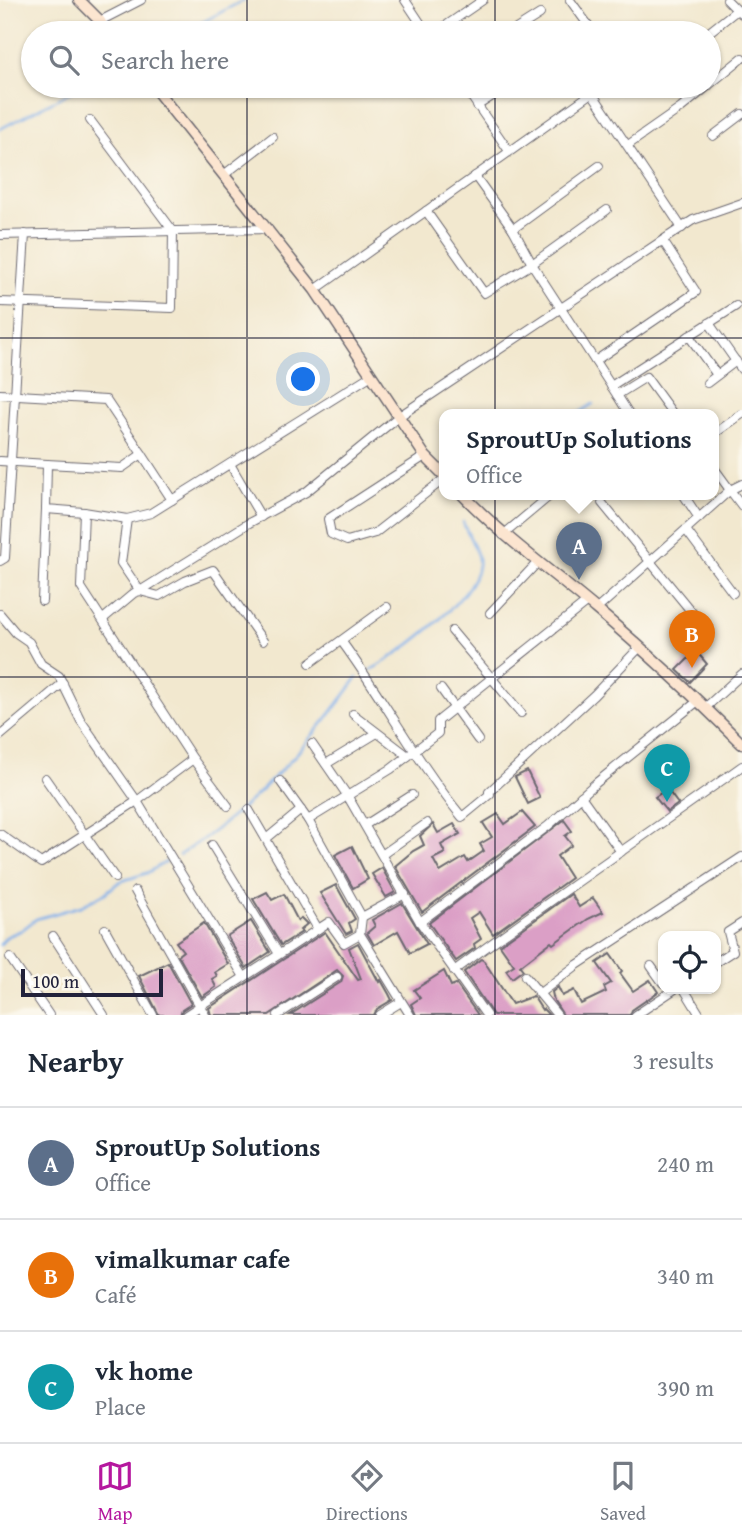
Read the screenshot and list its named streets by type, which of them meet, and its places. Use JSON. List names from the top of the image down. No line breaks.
{"scale_bar":"100 m","page":{"search":"Search here","popup":["SproutUp Solutions","Office"],"pins":["A","B","C"],"scale":"100 m","heading":["Nearby","3 results"],"list":[{"mark":"A","name":"SproutUp Solutions","note":"Office","value":"240 m"},{"mark":"B","name":"vimalkumar cafe","note":"Café","value":"340 m"},{"mark":"C","name":"vk home","note":"Place","value":"390 m"}],"nav":["Map","Directions","Saved"]}}
